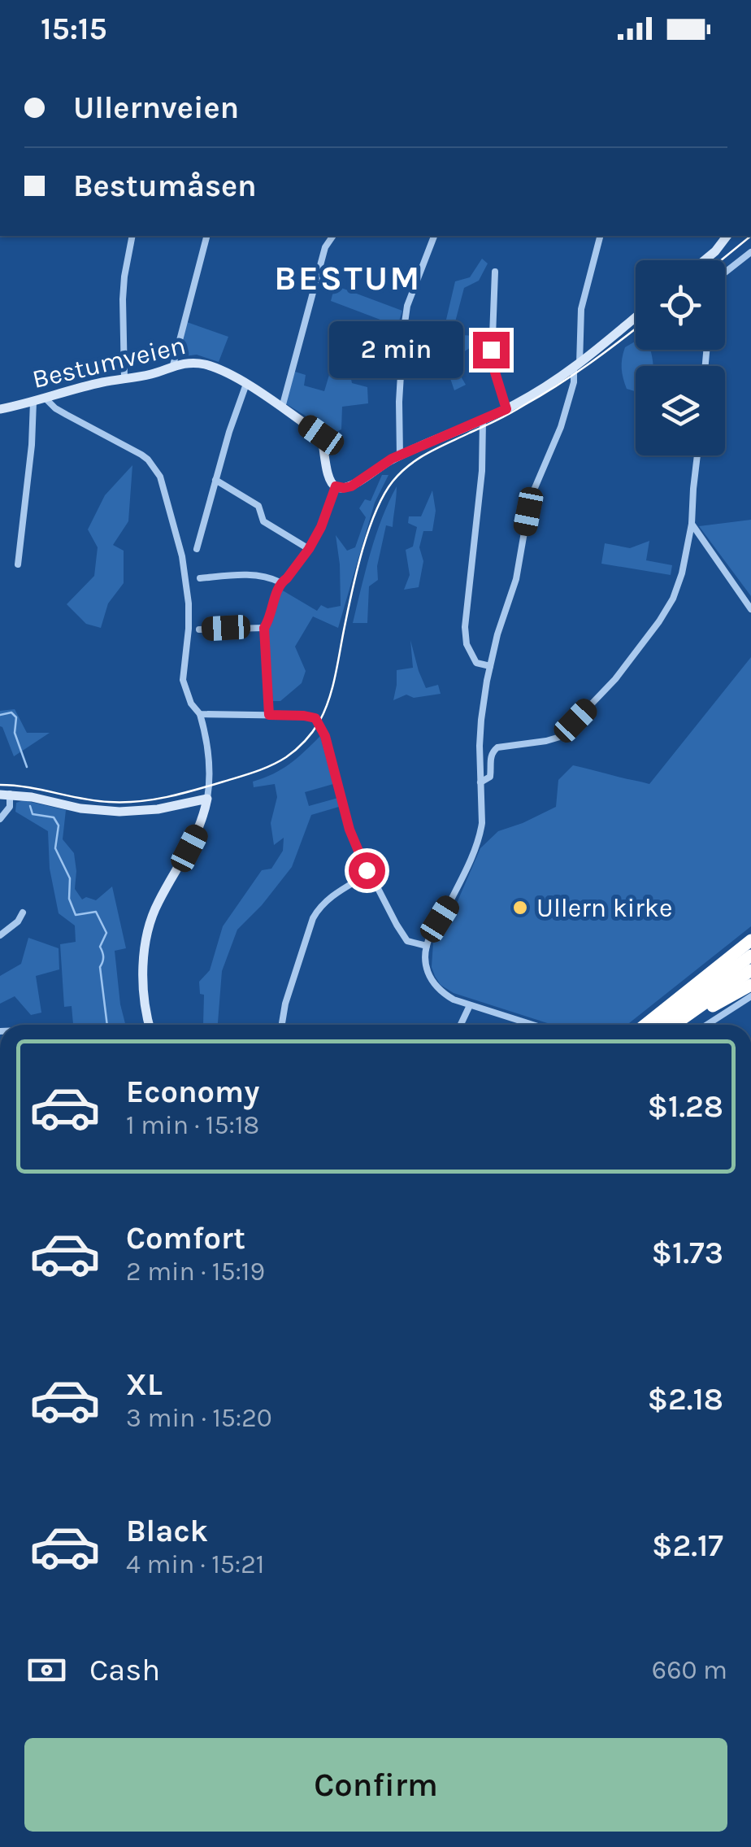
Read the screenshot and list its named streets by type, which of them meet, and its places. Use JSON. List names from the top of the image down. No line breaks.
{"streets":{"street":["Bestumveien"]},"districts":["BESTUM"],"places":["Ullern kirke"],"page":{"status":"15:15","banner":["Ullernveien","Bestumåsen"],"bubble":"2 min","list":[{"name":"Economy","note":"1 min · 15:18","value":"$1.28"},{"name":"Comfort","note":"2 min · 15:19","value":"$1.73"},{"name":"XL","note":"3 min · 15:20","value":"$2.18"},{"name":"Black","note":"4 min · 15:21","value":"$2.17"}],"pay":["Cash","660 m"],"buttons":"Confirm"}}
